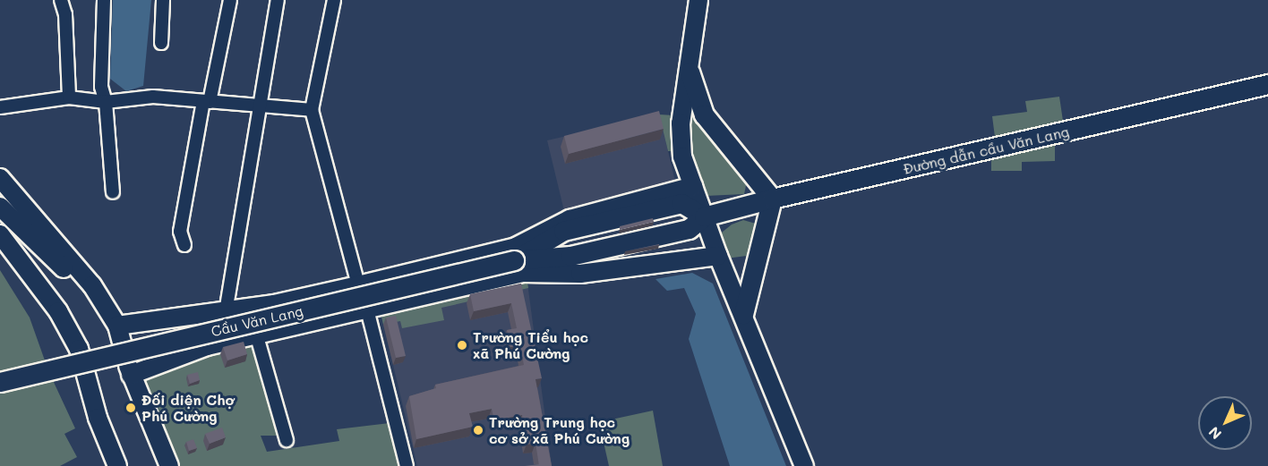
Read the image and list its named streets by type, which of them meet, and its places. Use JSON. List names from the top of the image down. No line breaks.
{"streets":{"main road":["Đường dẫn cầu Văn Lang","Cầu Văn Lang"]},"places":["Trường Tiểu học xã Phú Cường","Đối diện Chợ Phú Cường","Trường Trung học cơ sở xã Phú Cường"],"north":"bottom left"}
